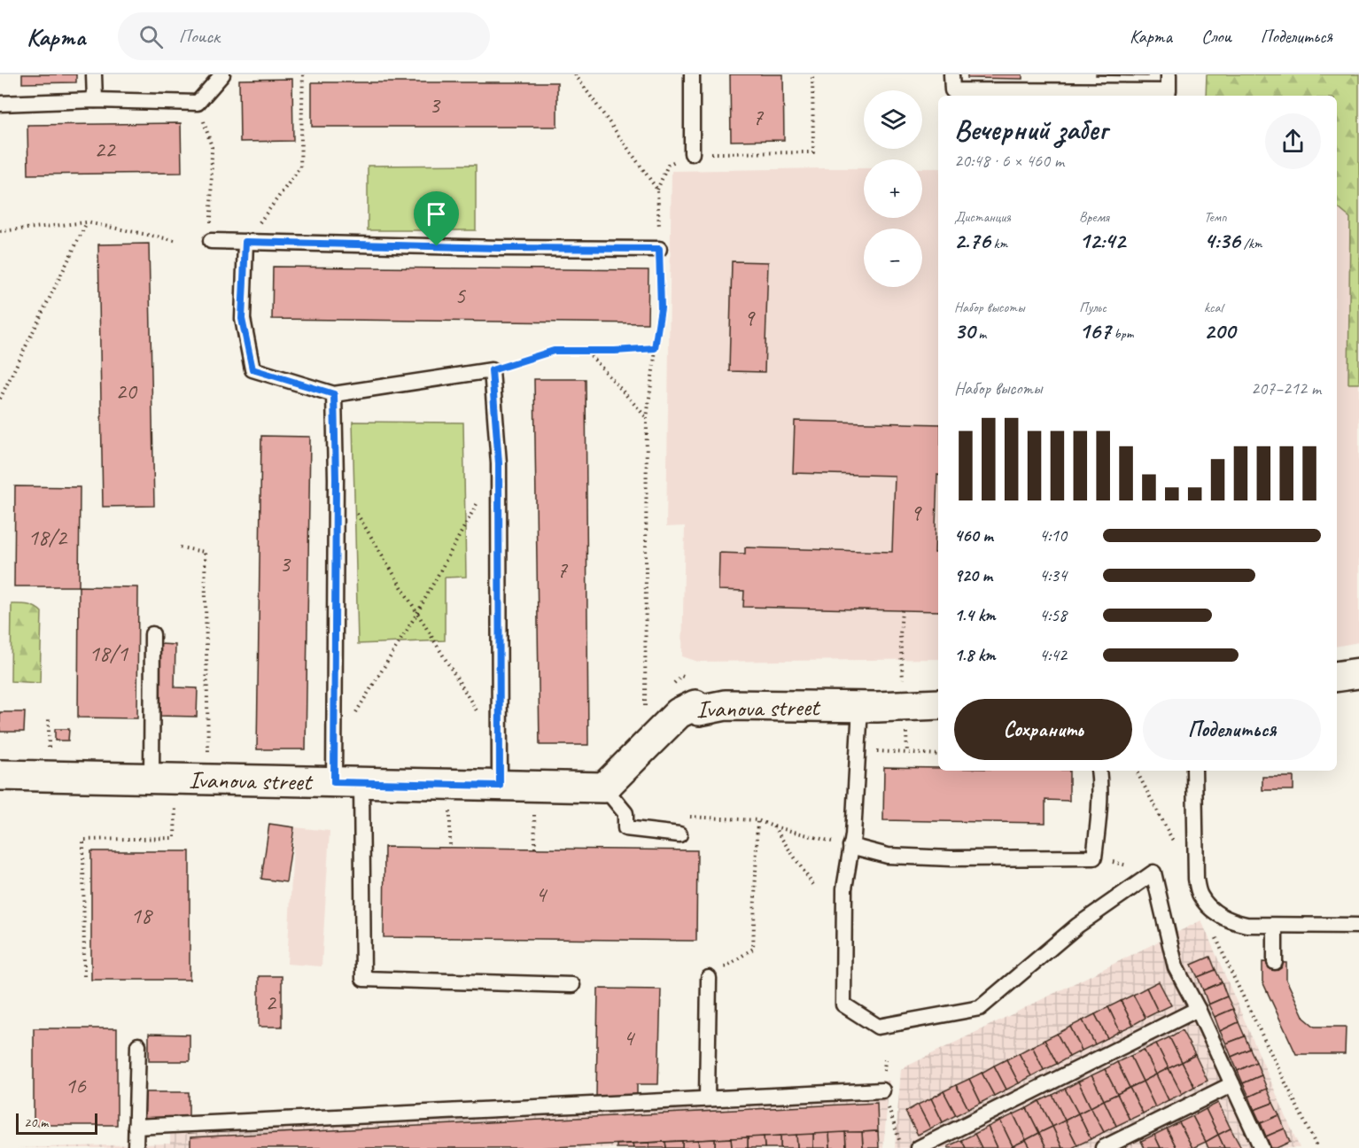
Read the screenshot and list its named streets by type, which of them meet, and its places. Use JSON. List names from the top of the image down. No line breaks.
{"streets":{"street":["Ivanova street"]},"house_numbers":["3","7","22","5","9","20","9","18/2","3","7","18/1","4","18","2","4","16"],"scale_bar":"20 m","page":{"header":"Карта","search":"Поиск","nav":["Карта","Слои","Поделиться"],"map_buttons":["+","−"],"heading":["Вечерний забег","20:48 · 6 × 460 m"],"stats":[["Дистанция","2.76 km"],["Время","12:42"],["Темп","4:36 /km"],["Набор высоты","30 m"],["Пульс","167 bpm"],["kcal","200"]],"chart":["Набор высоты","207–212 m"],"list":[{"name":"460 m","note":"4:10"},{"name":"920 m","note":"4:34"},{"name":"1.4 km","note":"4:58"},{"name":"1.8 km","note":"4:42"}],"buttons":["Сохранить","Поделиться"],"scale":"20 m"}}
